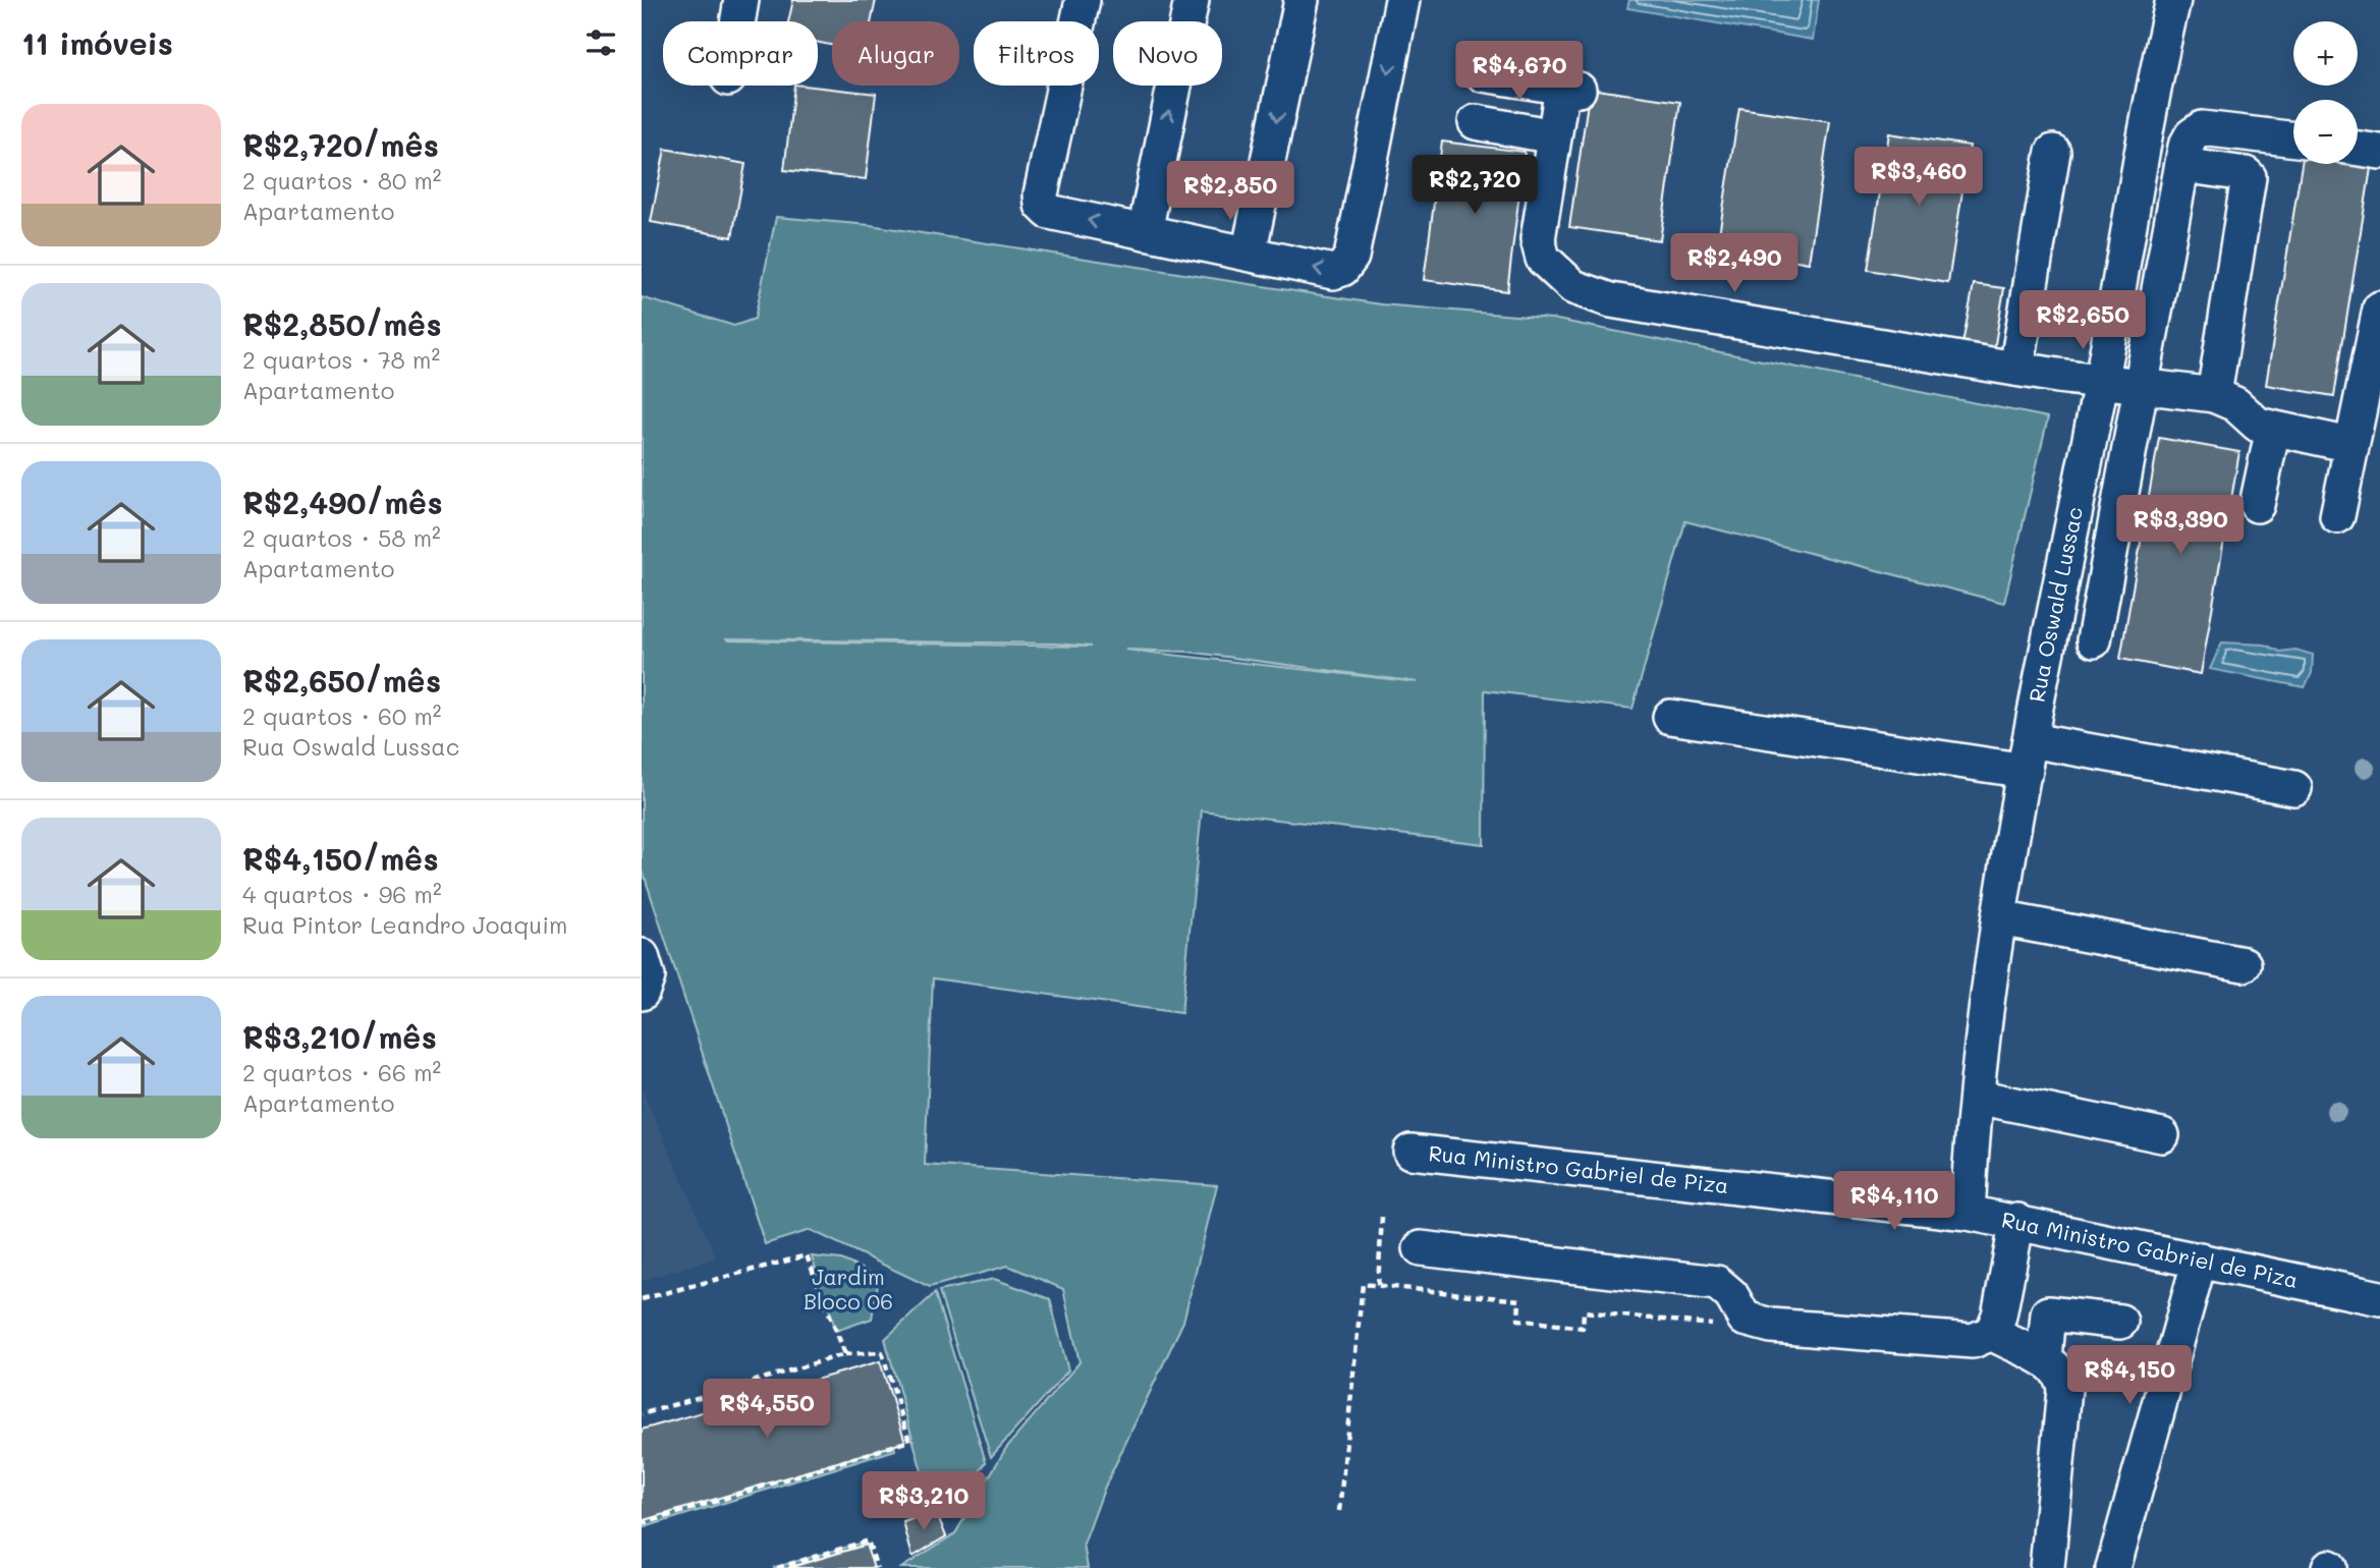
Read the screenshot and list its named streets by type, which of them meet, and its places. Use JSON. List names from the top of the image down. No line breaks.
{"streets":{"street":["Rua Oswald Lussac","Rua Ministro Gabriel de Piza"]},"crossings":[["Rua Oswald Lussac","Rua Ministro Gabriel de Piza"]],"parks":["Jardim Bloco 06"],"page":{"heading":"11 imóveis","map_buttons":["+","−"],"chip":["Comprar","Alugar","Filtros","Novo"],"price":["R$4,670","R$3,460","R$2,720","R$2,850","R$2,490","R$2,650","R$3,390","R$4,110","R$4,150","R$4,550","R$3,210"],"list":[{"name":"R$2,720/mês","note":"2 quartos · 80 m² · Apartamento"},{"name":"R$2,850/mês","note":"2 quartos · 78 m² · Apartamento"},{"name":"R$2,490/mês","note":"2 quartos · 58 m² · Apartamento"},{"name":"R$2,650/mês","note":"2 quartos · 60 m² · Rua Oswald Lussac"},{"name":"R$4,150/mês","note":"4 quartos · 96 m² · Rua Pintor Leandro Joaquim"},{"name":"R$3,210/mês","note":"2 quartos · 66 m² · Apartamento"}]}}
